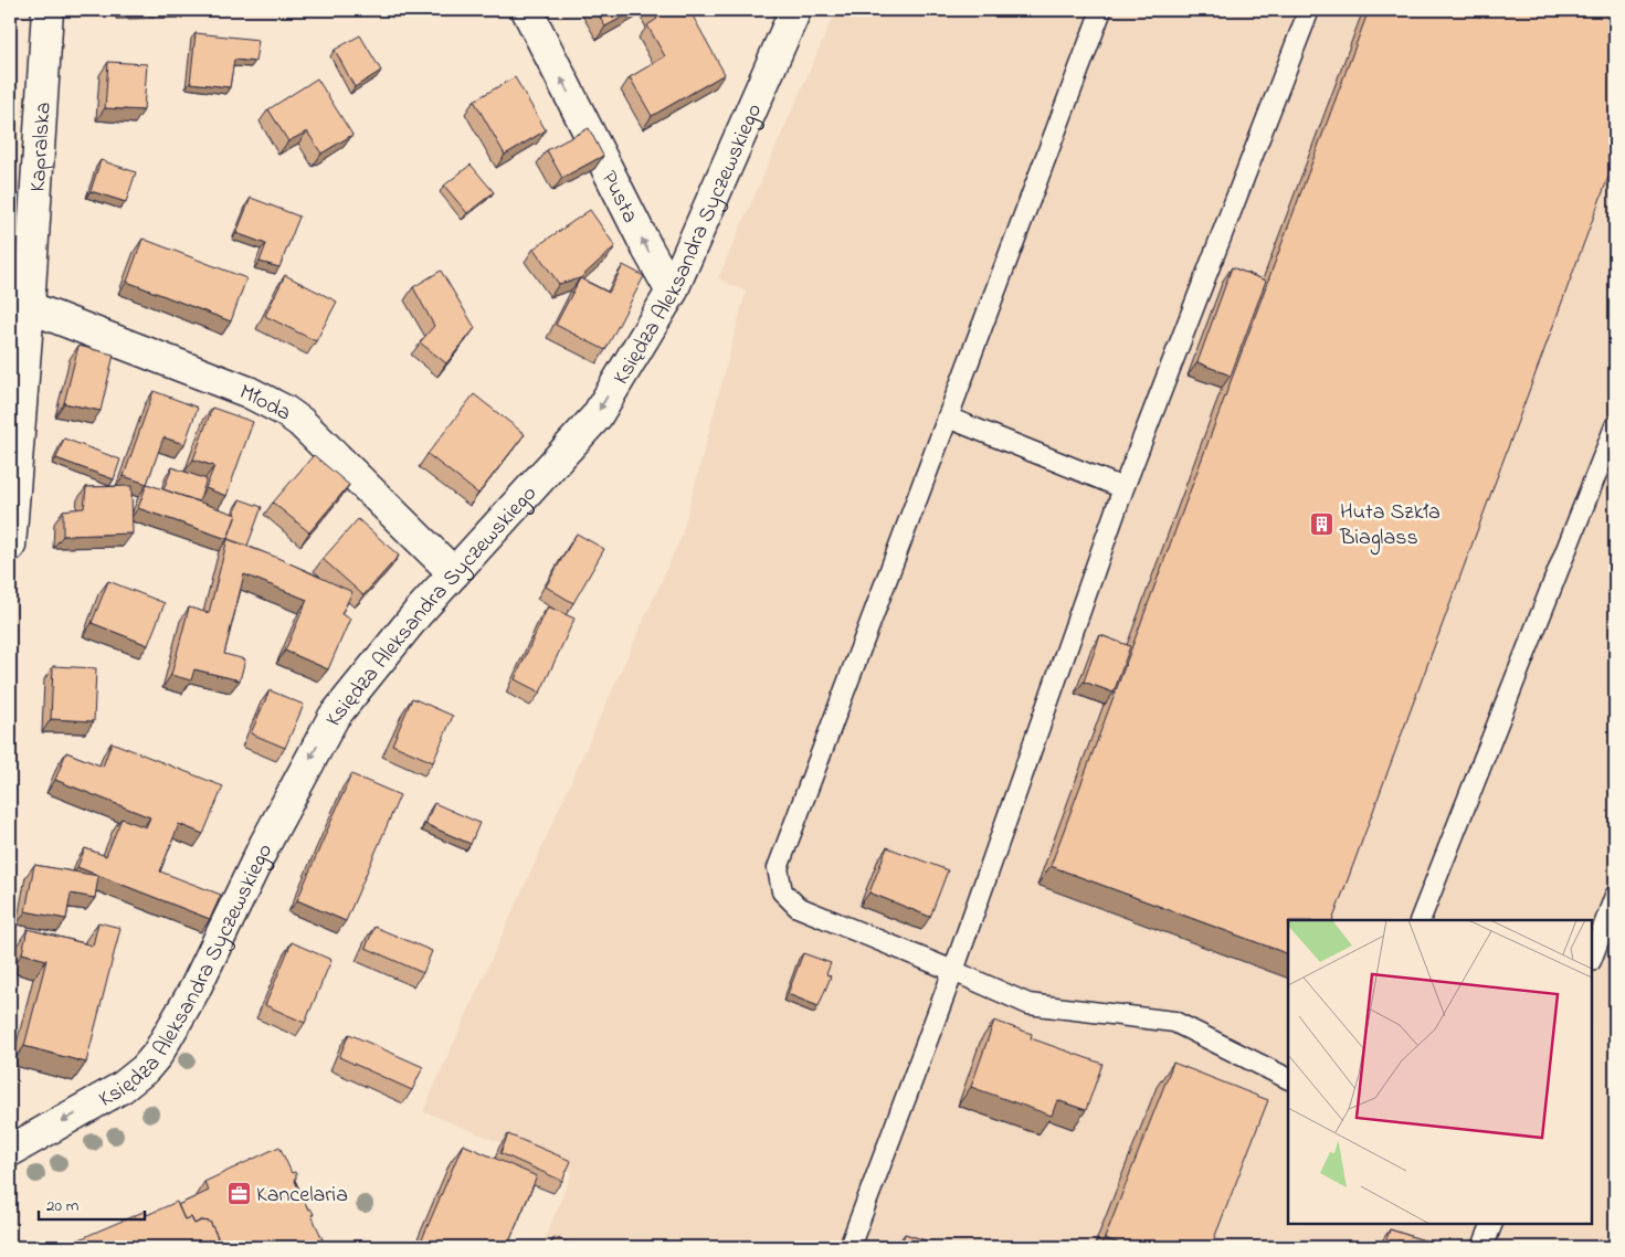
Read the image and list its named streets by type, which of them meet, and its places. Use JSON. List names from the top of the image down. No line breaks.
{"streets":{"street":["Kapralska","Pusta","Księdza Aleksandra Syczewskiego","Młoda"]},"crossings":[["Kapralska","Młoda"],["Pusta","Księdza Aleksandra Syczewskiego"],["Księdza Aleksandra Syczewskiego","Młoda"]],"one_way":["Pusta","Księdza Aleksandra Syczewskiego"],"places":{"building":["Huta Szkła Biaglass"],"office":["Kancelaria"]},"scale_bar":"20 m"}
